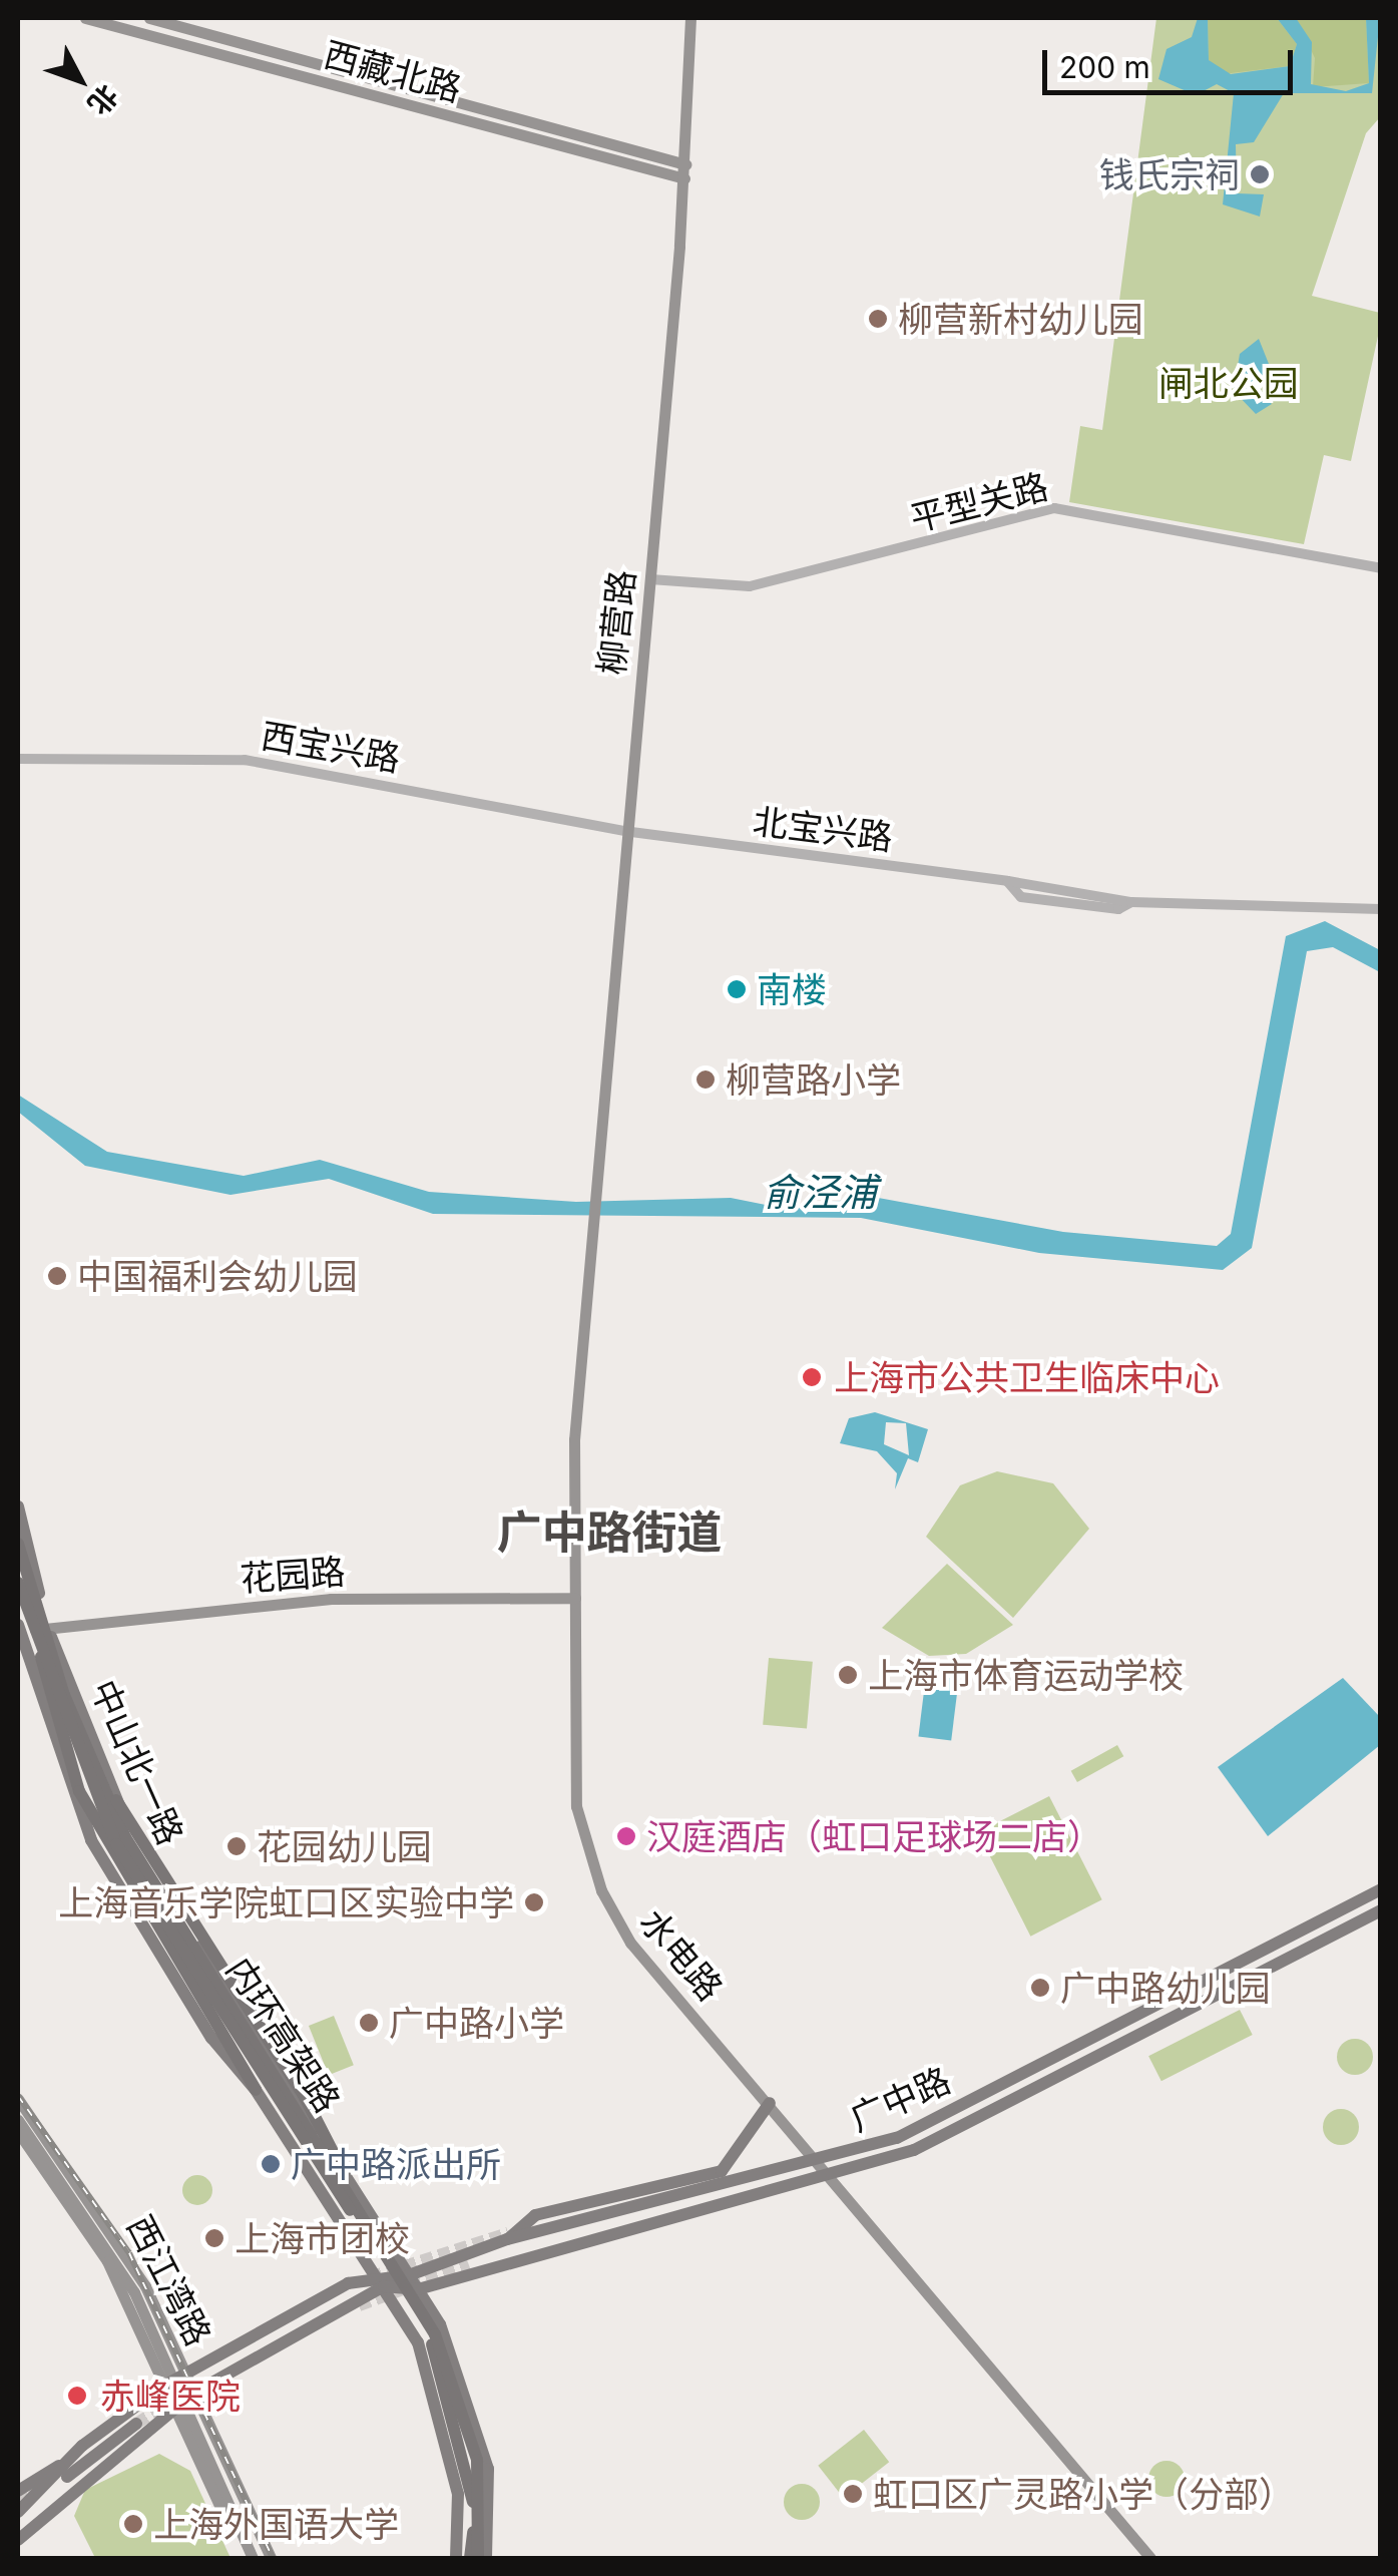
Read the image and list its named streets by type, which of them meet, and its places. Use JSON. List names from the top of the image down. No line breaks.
{"streets":{"highway":["内环高架路"],"main road":["西藏北路","柳营路","花园路","中山北一路","水电路","广中路","西江湾路"],"street":["平型关路","西宝兴路","北宝兴路"]},"crossings":[["西藏北路","柳营路"],["平型关路","柳营路"],["柳营路","西宝兴路"],["柳营路","北宝兴路"],["柳营路","水电路"],["西宝兴路","北宝兴路"],["花园路","中山北一路"],["花园路","水电路"],["中山北一路","内环高架路"],["中山北一路","广中路"],["水电路","广中路"]],"districts":["广中路街道"],"water":["俞泾浦"],"parks":["闸北公园"],"places":["钱氏宗祠","柳营新村幼儿园","南楼","柳营路小学","中国福利会幼儿园","上海市公共卫生临床中心","上海市体育运动学校","汉庭酒店（虹口足球场二店）","花园幼儿园","上海音乐学院虹口区实验中学","广中路幼儿园","广中路小学","广中路派出所","上海市团校","赤峰医院","虹口区广灵路小学（分部）","上海外国语大学"],"scale_bar":"200 m","north":"bottom right"}
